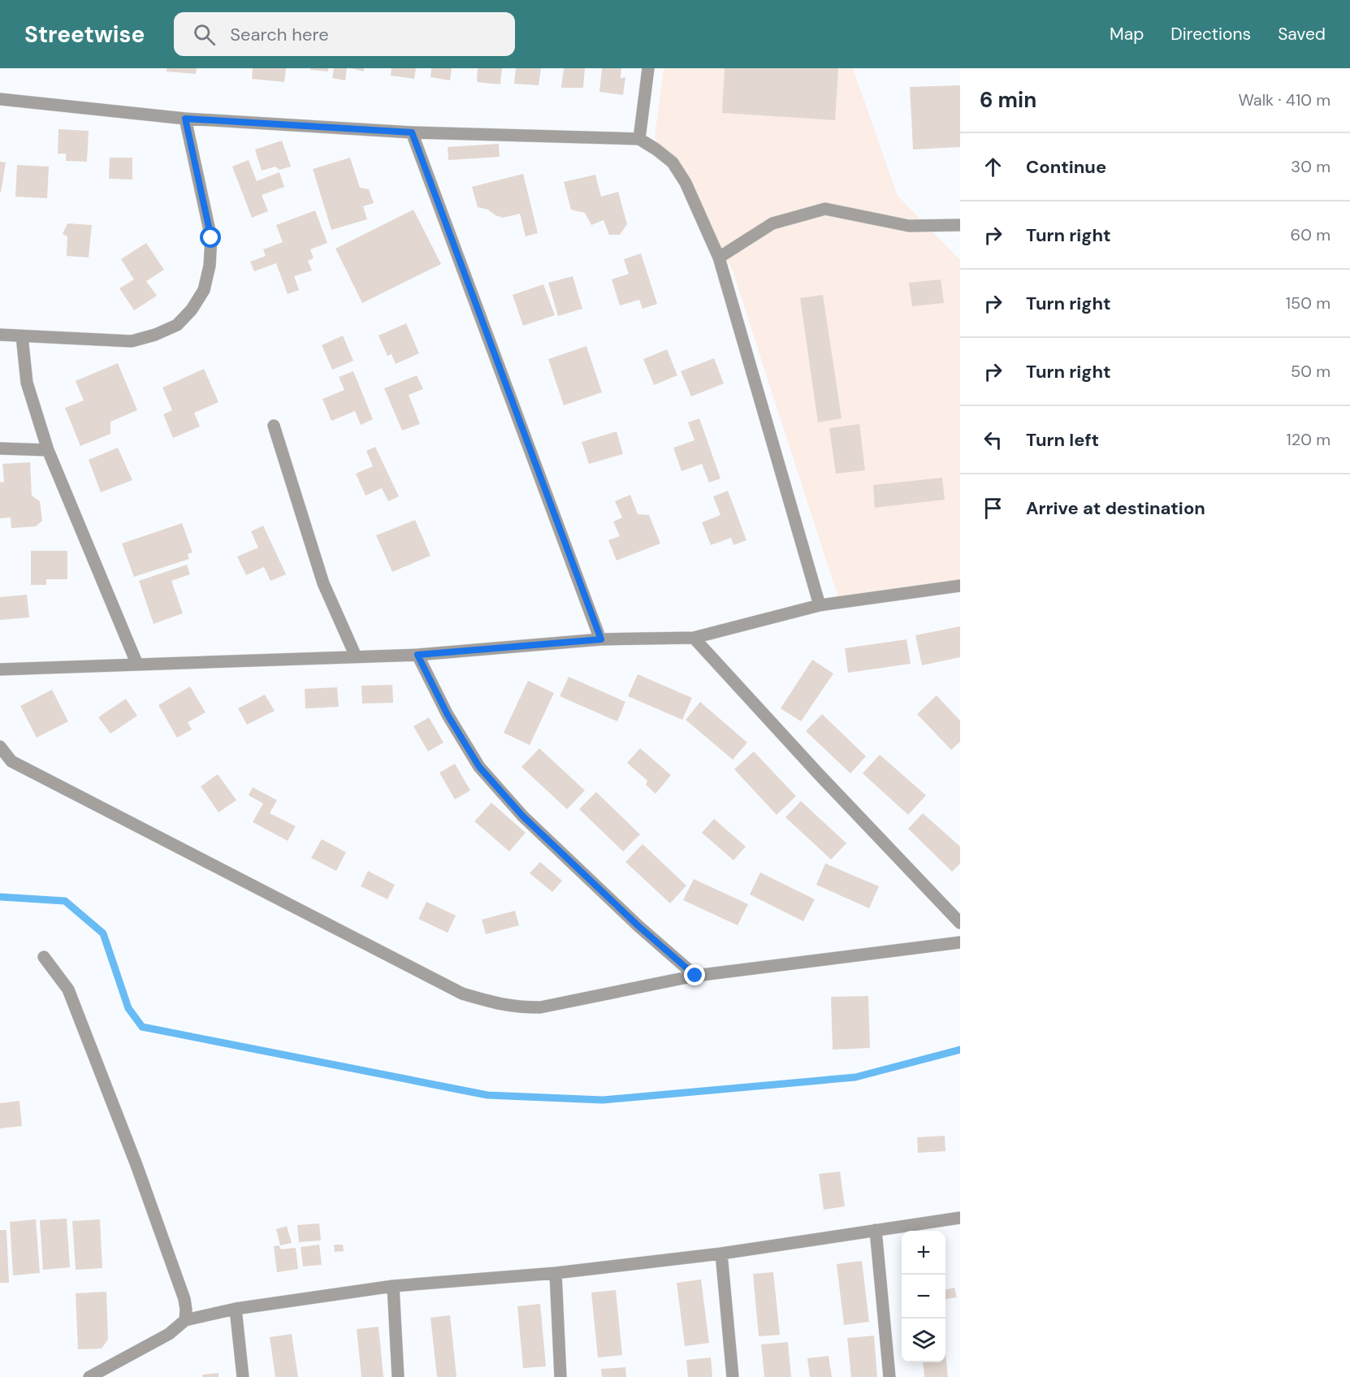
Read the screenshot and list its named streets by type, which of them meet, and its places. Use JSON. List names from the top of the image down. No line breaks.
{"page":{"header":"Streetwise","search":"Search here","nav":["Map","Directions","Saved"],"heading":["6 min","Walk · 410 m"],"list":[["Continue","30 m"],["Turn right","60 m"],["Turn right","150 m"],["Turn right","50 m"],["Turn left","120 m"],"Arrive at destination"],"map_buttons":["+","−"]}}
